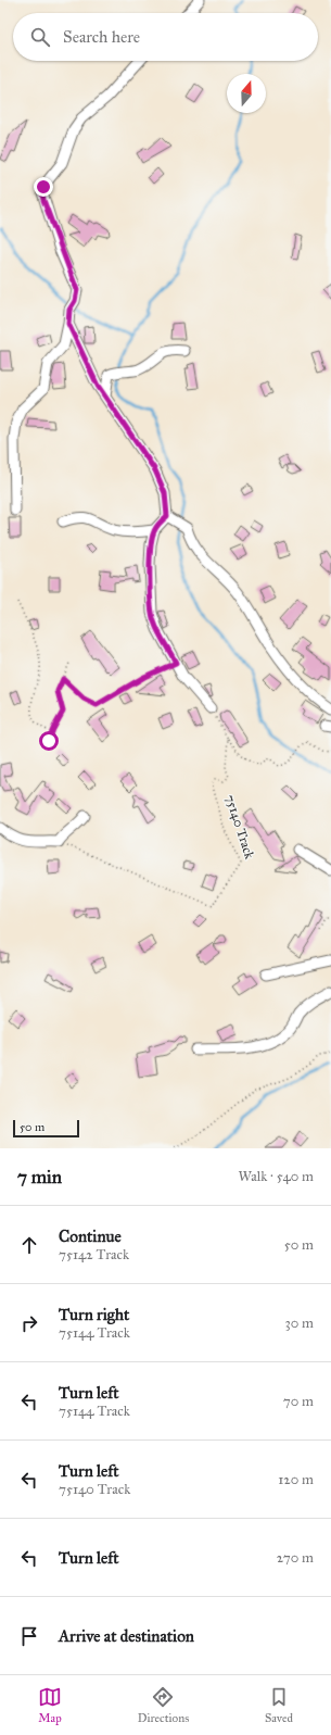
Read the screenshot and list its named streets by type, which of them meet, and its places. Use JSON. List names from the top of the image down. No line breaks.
{"streets":{"path":["75140 Track"]},"scale_bar":"50 m","north":"top","page":{"search":"Search here","scale":"50 m","heading":["7 min","Walk · 540 m"],"list":[["Continue","75142 Track","50 m"],["Turn right","75144 Track","30 m"],["Turn left","75144 Track","70 m"],["Turn left","75140 Track","120 m"],["Turn left","270 m"],"Arrive at destination"],"nav":["Map","Directions","Saved"]}}
